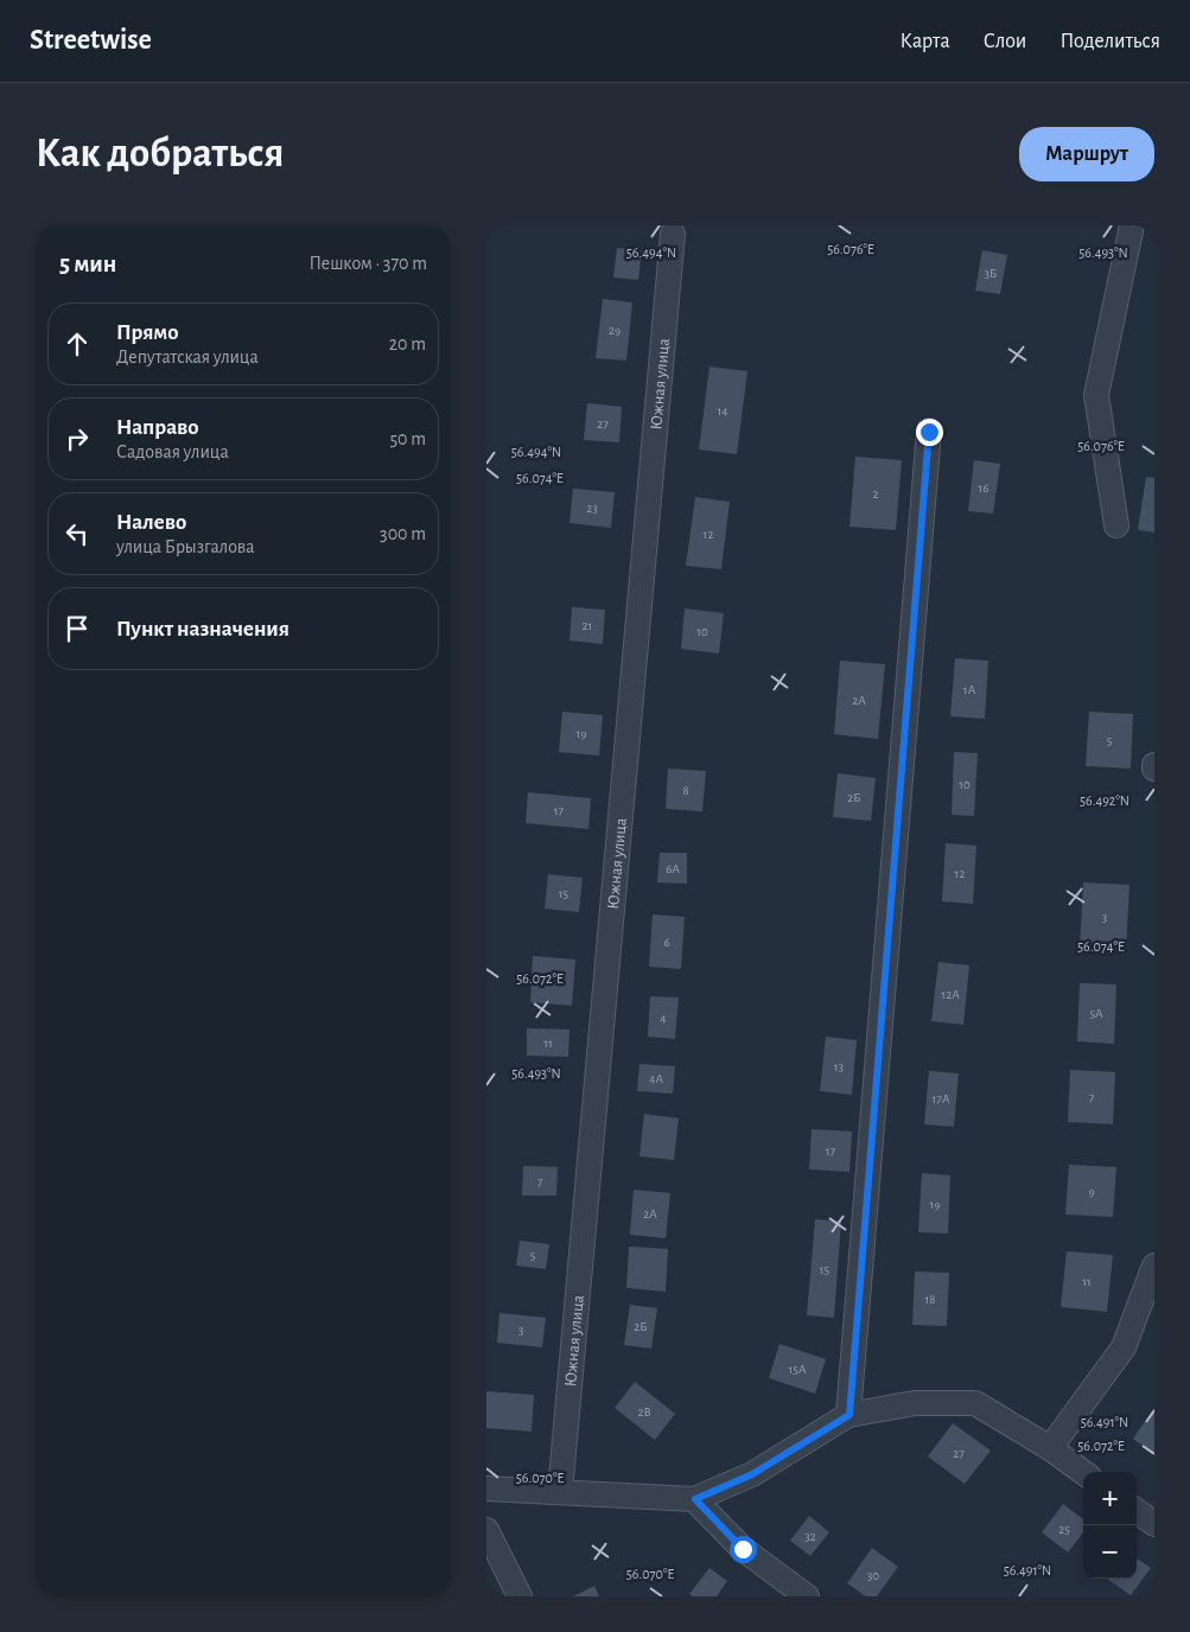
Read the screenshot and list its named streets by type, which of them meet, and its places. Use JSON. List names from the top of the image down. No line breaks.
{"streets":{"street":["Южная улица"]},"house_numbers":["3Б","29","14","27","16","2","23","12","21","10","1А","2А","19","5","10","8","2Б","17","6А","12","15","3","6","12А","5А","4","11","13","4А","7","17А","17","7","9","19","2А","5","15","11","18","2Б","3","15А","2В","27","25","32","30"],"page":{"header":"Streetwise","nav":["Карта","Слои","Поделиться"],"buttons":"Маршрут","title":"Как добраться","heading":["5 мин","Пешком · 370 m"],"list":[["Прямо","Депутатская улица","20 m"],["Направо","Садовая улица","50 m"],["Налево","улица Брызгалова","300 m"],"Пункт назначения"],"map_buttons":["+","−"]},"coordinates":["56.076°E","56.494°N","56.493°N","56.074°E","56.492°N","56.072°E","56.491°N","56.070°E"]}
